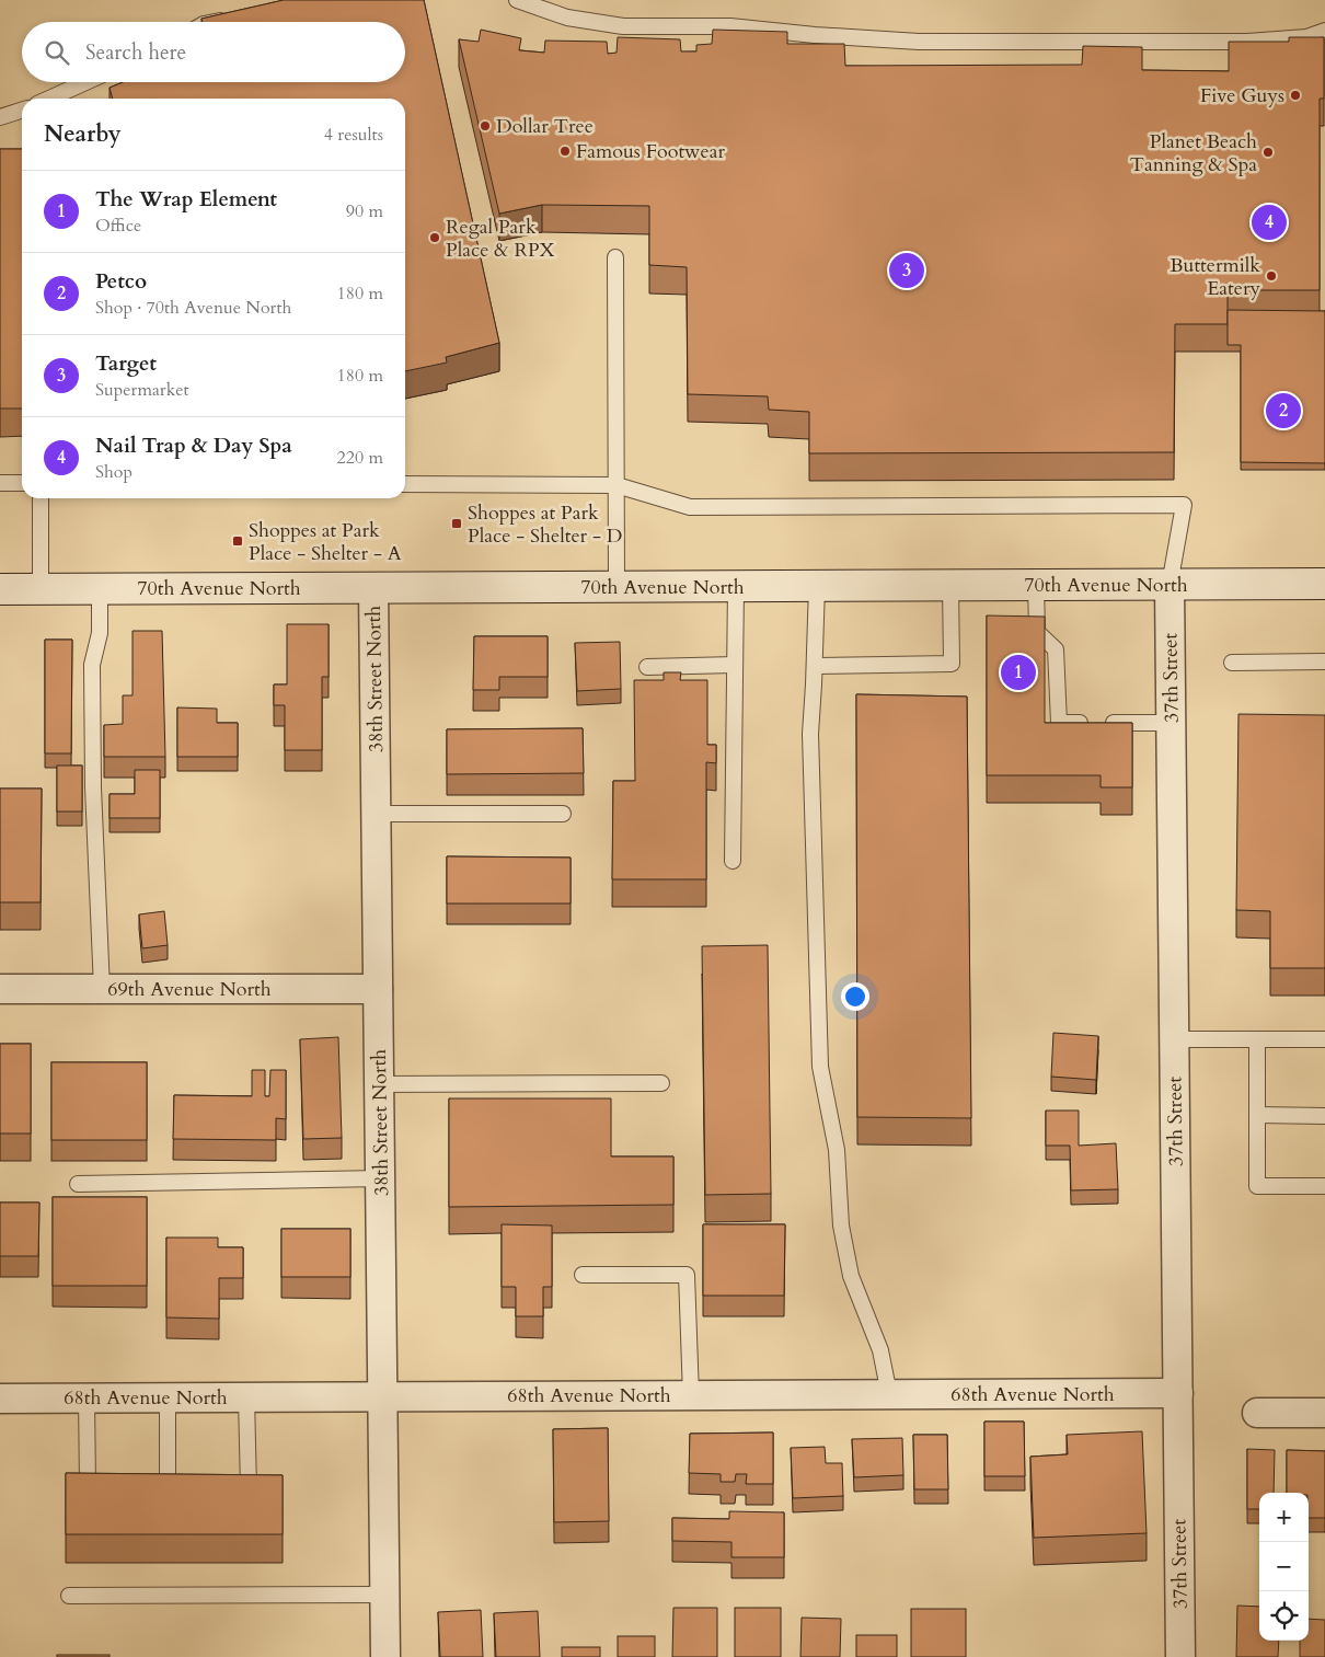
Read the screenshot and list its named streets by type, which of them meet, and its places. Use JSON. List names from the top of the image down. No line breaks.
{"streets":{"street":["70th Avenue North","37th Street","38th Street North","69th Avenue North","68th Avenue North"]},"crossings":[["70th Avenue North","37th Street"],["70th Avenue North","38th Street North"],["37th Street","68th Avenue North"],["38th Street North","69th Avenue North"],["38th Street North","68th Avenue North"]],"places":{"other":["Five Guys","Dollar Tree","Famous Footwear","Planet Beach Tanning & Spa","Regal Park Place & RPX","Buttermilk Eatery"],"transit":["Shoppes at Park Place - Shelter - D","Shoppes at Park Place - Shelter - A"]},"page":{"search":"Search here","heading":["Nearby","4 results"],"list":[{"mark":"1","name":"The Wrap Element","note":"Office","value":"90 m"},{"mark":"2","name":"Petco","note":"Shop · 70th Avenue North","value":"180 m"},{"mark":"3","name":"Target","note":"Supermarket","value":"180 m"},{"mark":"4","name":"Nail Trap & Day Spa","note":"Shop","value":"220 m"}],"pins":["4","3","2","1"],"map_buttons":["+","−"]}}
